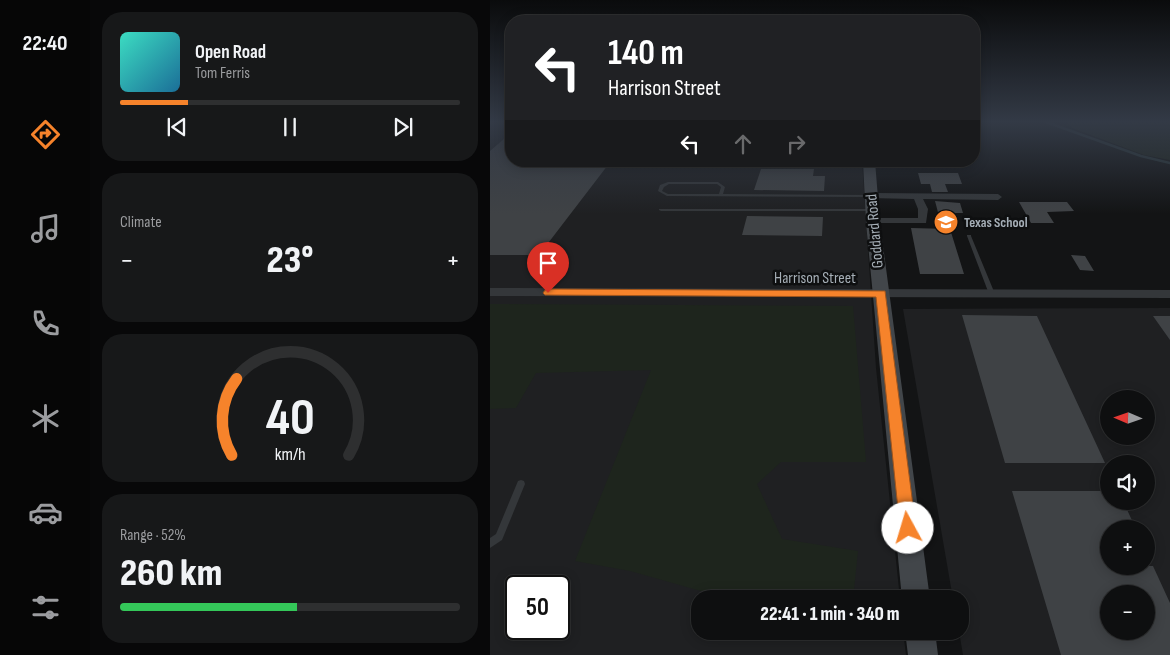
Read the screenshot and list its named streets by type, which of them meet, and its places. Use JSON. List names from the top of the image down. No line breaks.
{"streets":{"main road":["Goddard Road"],"street":["Harrison Street"]},"crossings":[["Goddard Road","Harrison Street"]],"places":{"school or university":["Texas School"]},"north":"left","page":{"tabs":"22:40","turn":["140 m","Harrison Street"],"song":["Open Road","Tom Ferris"],"tile":["Climate",["Range · 52%","260 km"]],"heat":["−","23°","+"],"map_buttons":["+","−"],"limit":"50","trip":"22:41 · 1 min · 340 m","gauge":["40","km/h"]}}
